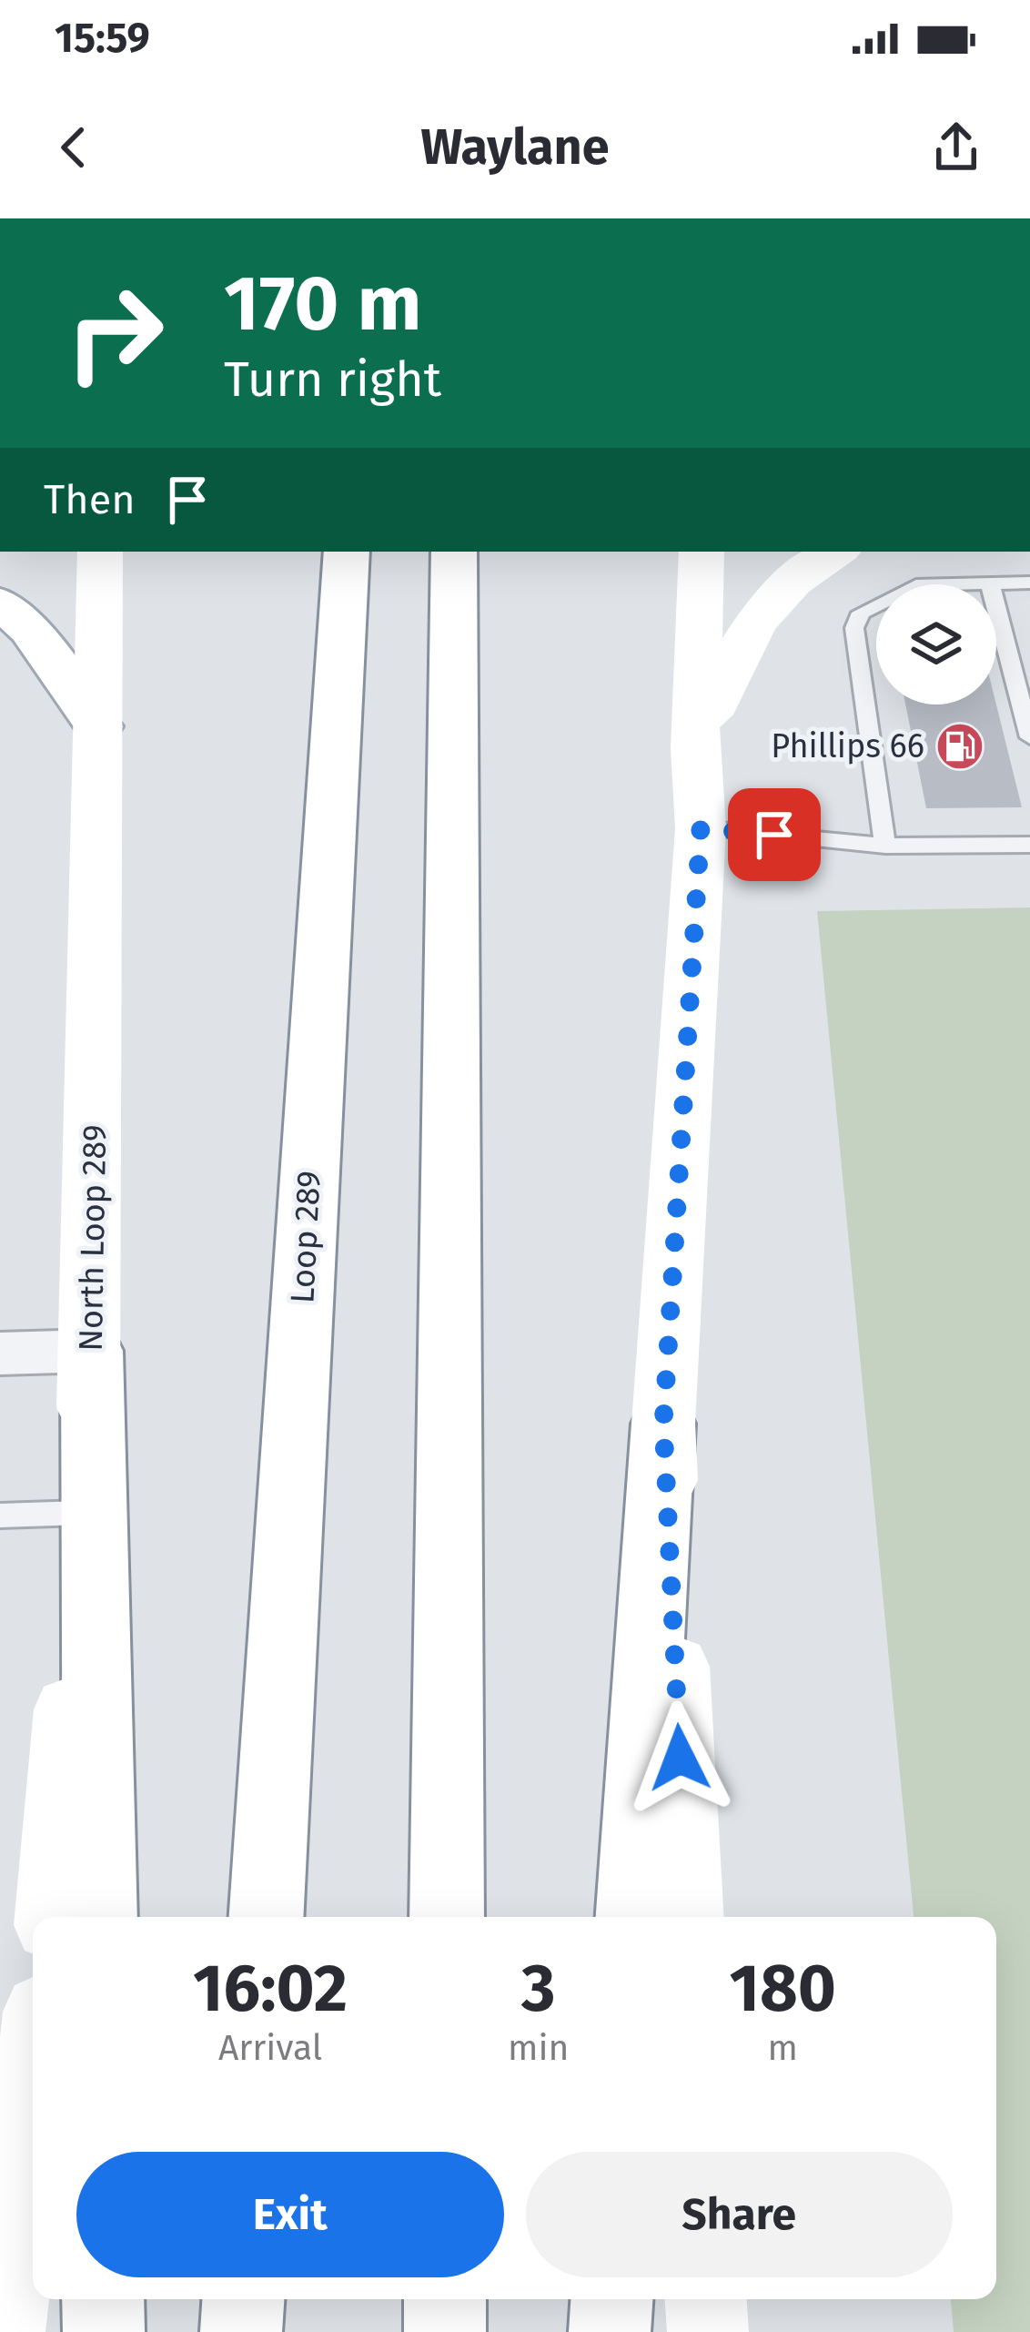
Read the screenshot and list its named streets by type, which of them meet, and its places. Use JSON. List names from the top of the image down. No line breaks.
{"streets":{"main road":["Loop 289","North Loop 289"]},"places":{"fuel station":["Phillips 66"]},"page":{"status":"15:59","header":"Waylane","turn":["170 m","Turn right"],"then":"Then","eta":["16:02","Arrival","3","min","180","m"],"buttons":["Exit","Share"]}}
